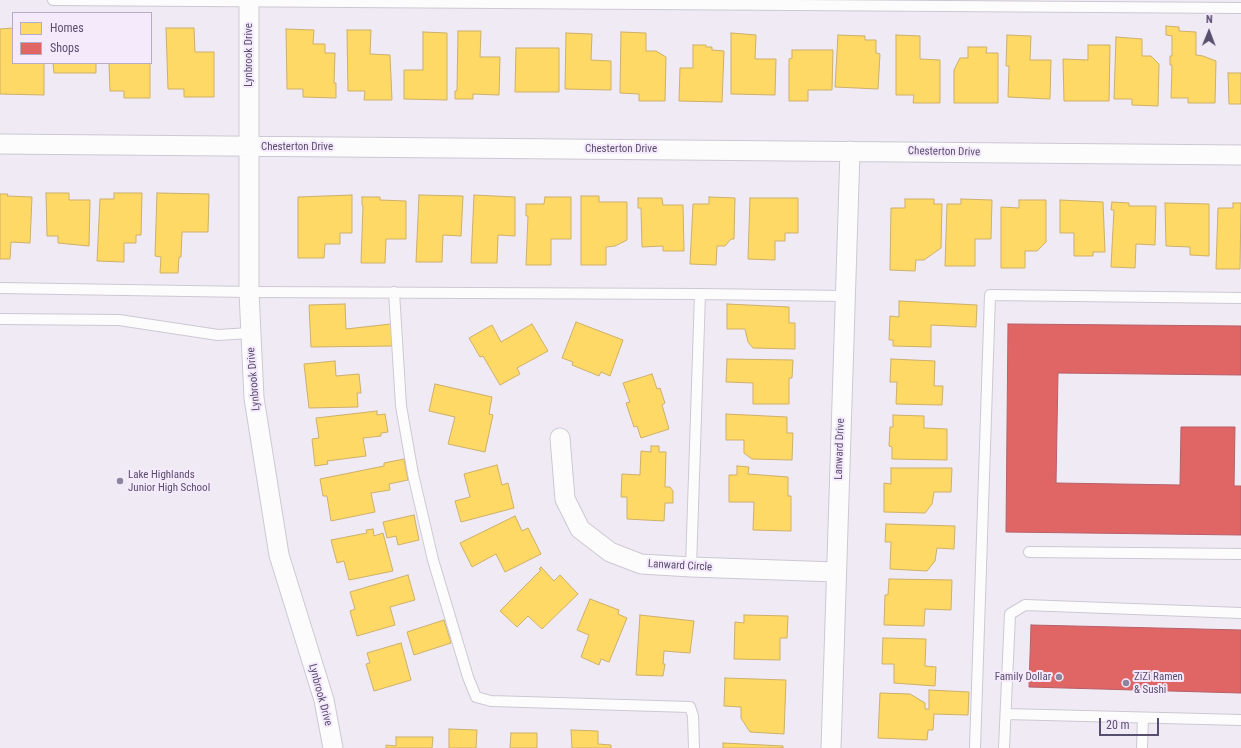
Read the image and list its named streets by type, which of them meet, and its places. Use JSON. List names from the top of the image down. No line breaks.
{"streets":{"street":["Lynbrook Drive","Chesterton Drive","Lanward Drive","Lanward Circle"]},"crossings":[["Lynbrook Drive","Chesterton Drive"],["Chesterton Drive","Lanward Drive"],["Lanward Drive","Lanward Circle"]],"places":["Lake Highlands Junior High School","Family Dollar","ZiZi Ramen & Sushi"],"legend":["Homes","Shops"],"scale_bar":"20 m","north":"top"}
